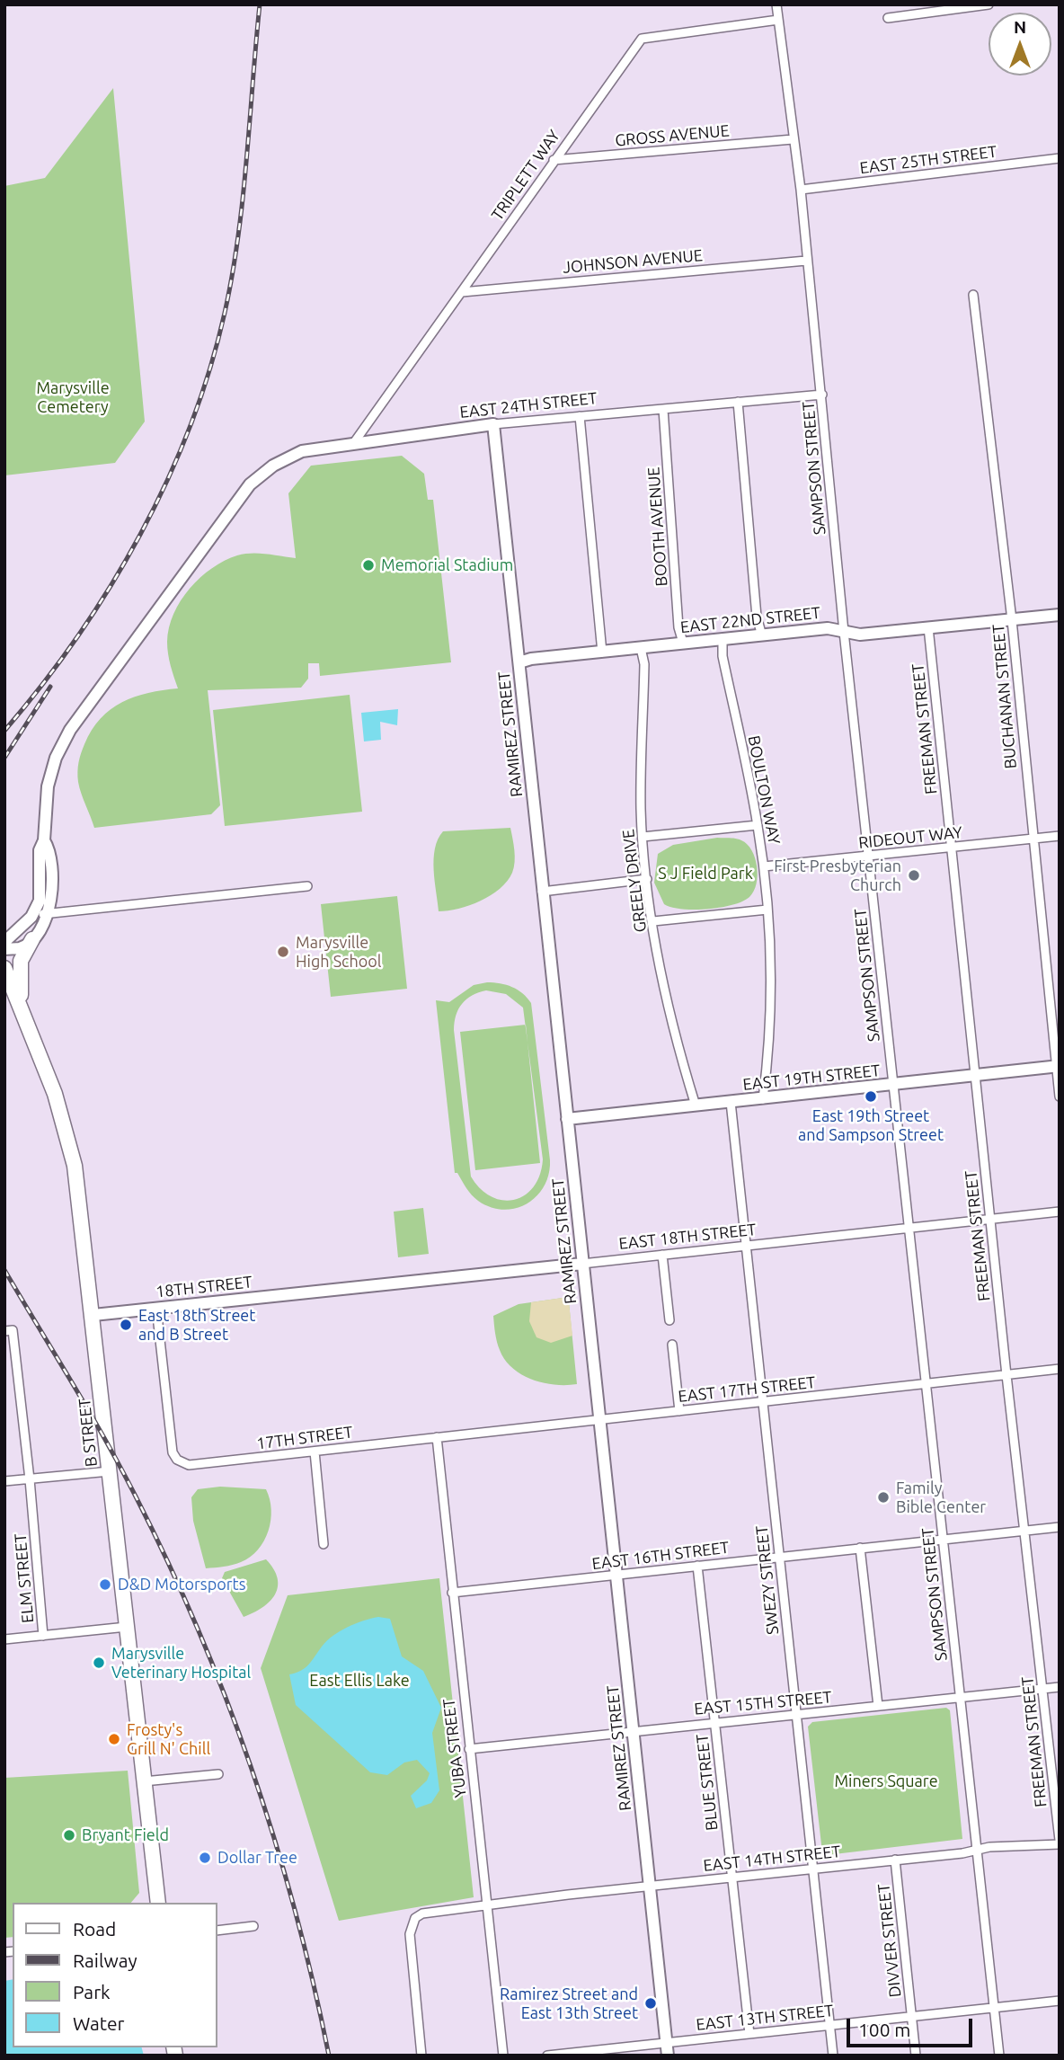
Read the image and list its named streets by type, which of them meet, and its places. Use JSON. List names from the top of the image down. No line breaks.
{"streets":{"highway":["B STREET"],"street":["GROSS AVENUE","EAST 25TH STREET","TRIPLETT WAY","JOHNSON AVENUE","EAST 24TH STREET","SAMPSON STREET","BOOTH AVENUE","EAST 22ND STREET","BUCHANAN STREET","FREEMAN STREET","RAMIREZ STREET","BOULTON WAY","RIDEOUT WAY","GREELY DRIVE","EAST 19TH STREET","EAST 18TH STREET","18TH STREET","EAST 17TH STREET","17TH STREET","EAST 16TH STREET","ELM STREET","SWEZY STREET","EAST 15TH STREET","YUBA STREET","BLUE STREET","EAST 14TH STREET","DIVVER STREET","EAST 13TH STREET"]},"crossings":[["GROSS AVENUE","TRIPLETT WAY"],["GROSS AVENUE","SAMPSON STREET"],["EAST 25TH STREET","SAMPSON STREET"],["TRIPLETT WAY","JOHNSON AVENUE"],["TRIPLETT WAY","EAST 24TH STREET"],["TRIPLETT WAY","SAMPSON STREET"],["JOHNSON AVENUE","SAMPSON STREET"],["EAST 24TH STREET","SAMPSON STREET"],["EAST 24TH STREET","BOOTH AVENUE"],["EAST 24TH STREET","RAMIREZ STREET"],["SAMPSON STREET","EAST 22ND STREET"],["SAMPSON STREET","RIDEOUT WAY"],["SAMPSON STREET","EAST 19TH STREET"],["SAMPSON STREET","EAST 18TH STREET"],["SAMPSON STREET","EAST 17TH STREET"],["SAMPSON STREET","EAST 16TH STREET"],["SAMPSON STREET","EAST 15TH STREET"],["SAMPSON STREET","EAST 14TH STREET"],["SAMPSON STREET","EAST 13TH STREET"],["BOOTH AVENUE","EAST 22ND STREET"],["EAST 22ND STREET","BUCHANAN STREET"],["EAST 22ND STREET","FREEMAN STREET"],["EAST 22ND STREET","RAMIREZ STREET"],["EAST 22ND STREET","BOULTON WAY"],["EAST 22ND STREET","GREELY DRIVE"],["BUCHANAN STREET","RIDEOUT WAY"],["BUCHANAN STREET","EAST 19TH STREET"],["FREEMAN STREET","RIDEOUT WAY"],["FREEMAN STREET","EAST 19TH STREET"],["FREEMAN STREET","EAST 18TH STREET"],["FREEMAN STREET","EAST 17TH STREET"],["FREEMAN STREET","EAST 16TH STREET"],["FREEMAN STREET","EAST 15TH STREET"],["FREEMAN STREET","EAST 14TH STREET"],["RAMIREZ STREET","EAST 19TH STREET"],["RAMIREZ STREET","EAST 18TH STREET"],["RAMIREZ STREET","EAST 17TH STREET"],["RAMIREZ STREET","EAST 16TH STREET"],["RAMIREZ STREET","EAST 15TH STREET"],["RAMIREZ STREET","EAST 14TH STREET"],["RAMIREZ STREET","EAST 13TH STREET"],["BOULTON WAY","RIDEOUT WAY"],["BOULTON WAY","EAST 19TH STREET"],["GREELY DRIVE","EAST 19TH STREET"],["EAST 19TH STREET","SWEZY STREET"],["EAST 18TH STREET","18TH STREET"],["EAST 18TH STREET","SWEZY STREET"],["18TH STREET","B STREET"],["18TH STREET","17TH STREET"],["EAST 17TH STREET","17TH STREET"],["EAST 17TH STREET","SWEZY STREET"],["EAST 17TH STREET","YUBA STREET"],["17TH STREET","YUBA STREET"],["EAST 16TH STREET","SWEZY STREET"],["EAST 16TH STREET","YUBA STREET"],["EAST 16TH STREET","BLUE STREET"],["SWEZY STREET","EAST 15TH STREET"],["SWEZY STREET","EAST 14TH STREET"],["SWEZY STREET","EAST 13TH STREET"],["EAST 15TH STREET","YUBA STREET"],["EAST 15TH STREET","BLUE STREET"],["YUBA STREET","EAST 14TH STREET"],["BLUE STREET","EAST 14TH STREET"],["BLUE STREET","EAST 13TH STREET"],["EAST 14TH STREET","DIVVER STREET"],["DIVVER STREET","EAST 13TH STREET"]],"parks":["Marysville Cemetery","S J Field Park","East Ellis Lake","Miners Square"],"places":["Memorial Stadium","First Presbyterian Church","Marysville High School","East 19th Street and Sampson Street","East 18th Street and B Street","Family Bible Center","D&D Motorsports","Marysville Veterinary Hospital","Frosty's Grill N' Chill","Bryant Field","Dollar Tree","Ramirez Street and East 13th Street"],"legend":["Road","Railway","Park","Water"],"scale_bar":"100 m","north":"top"}
